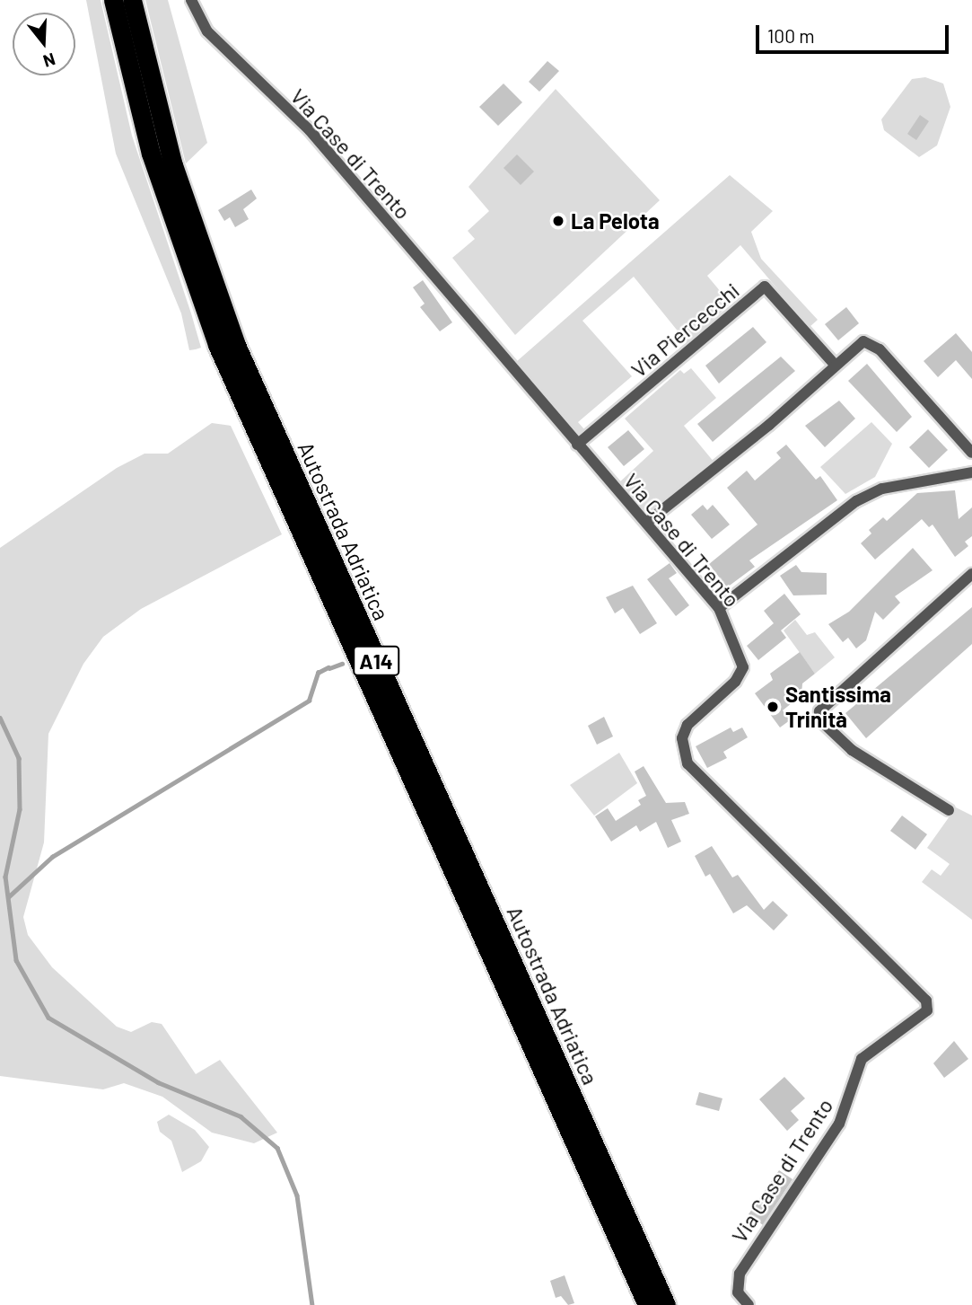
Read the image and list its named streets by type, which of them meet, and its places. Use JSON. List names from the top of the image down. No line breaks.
{"streets":{"highway":["Autostrada Adriatica","A14"],"street":["Via Case di Trento","Via Piercecchi"]},"crossings":[["Via Case di Trento","Via Piercecchi"]],"places":["La Pelota","Santissima Trinità"],"scale_bar":"100 m","north":"bottom"}
